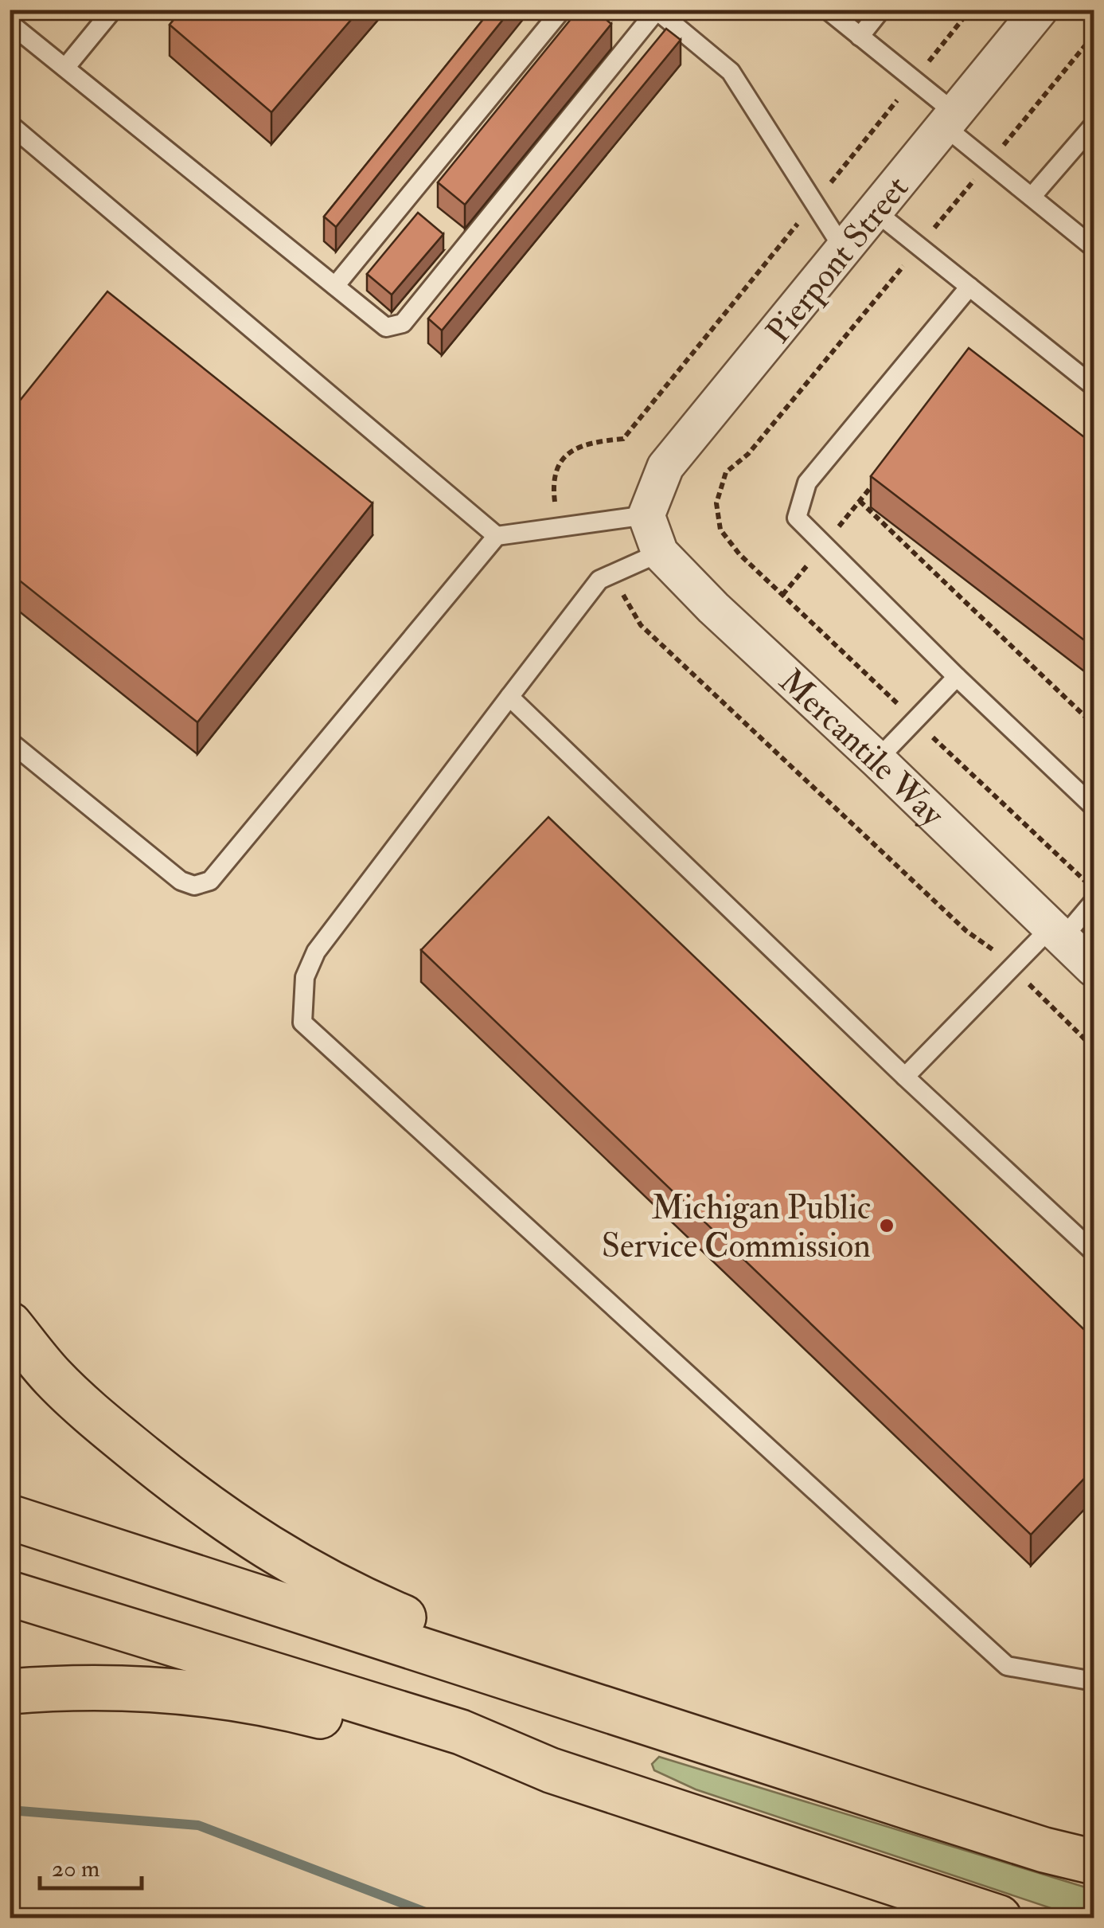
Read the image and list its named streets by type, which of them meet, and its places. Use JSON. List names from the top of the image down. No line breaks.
{"streets":{"street":["Pierpont Street","Mercantile Way"]},"crossings":[["Pierpont Street","Mercantile Way"]],"places":["Michigan Public Service Commission"],"scale_bar":"20 m"}
